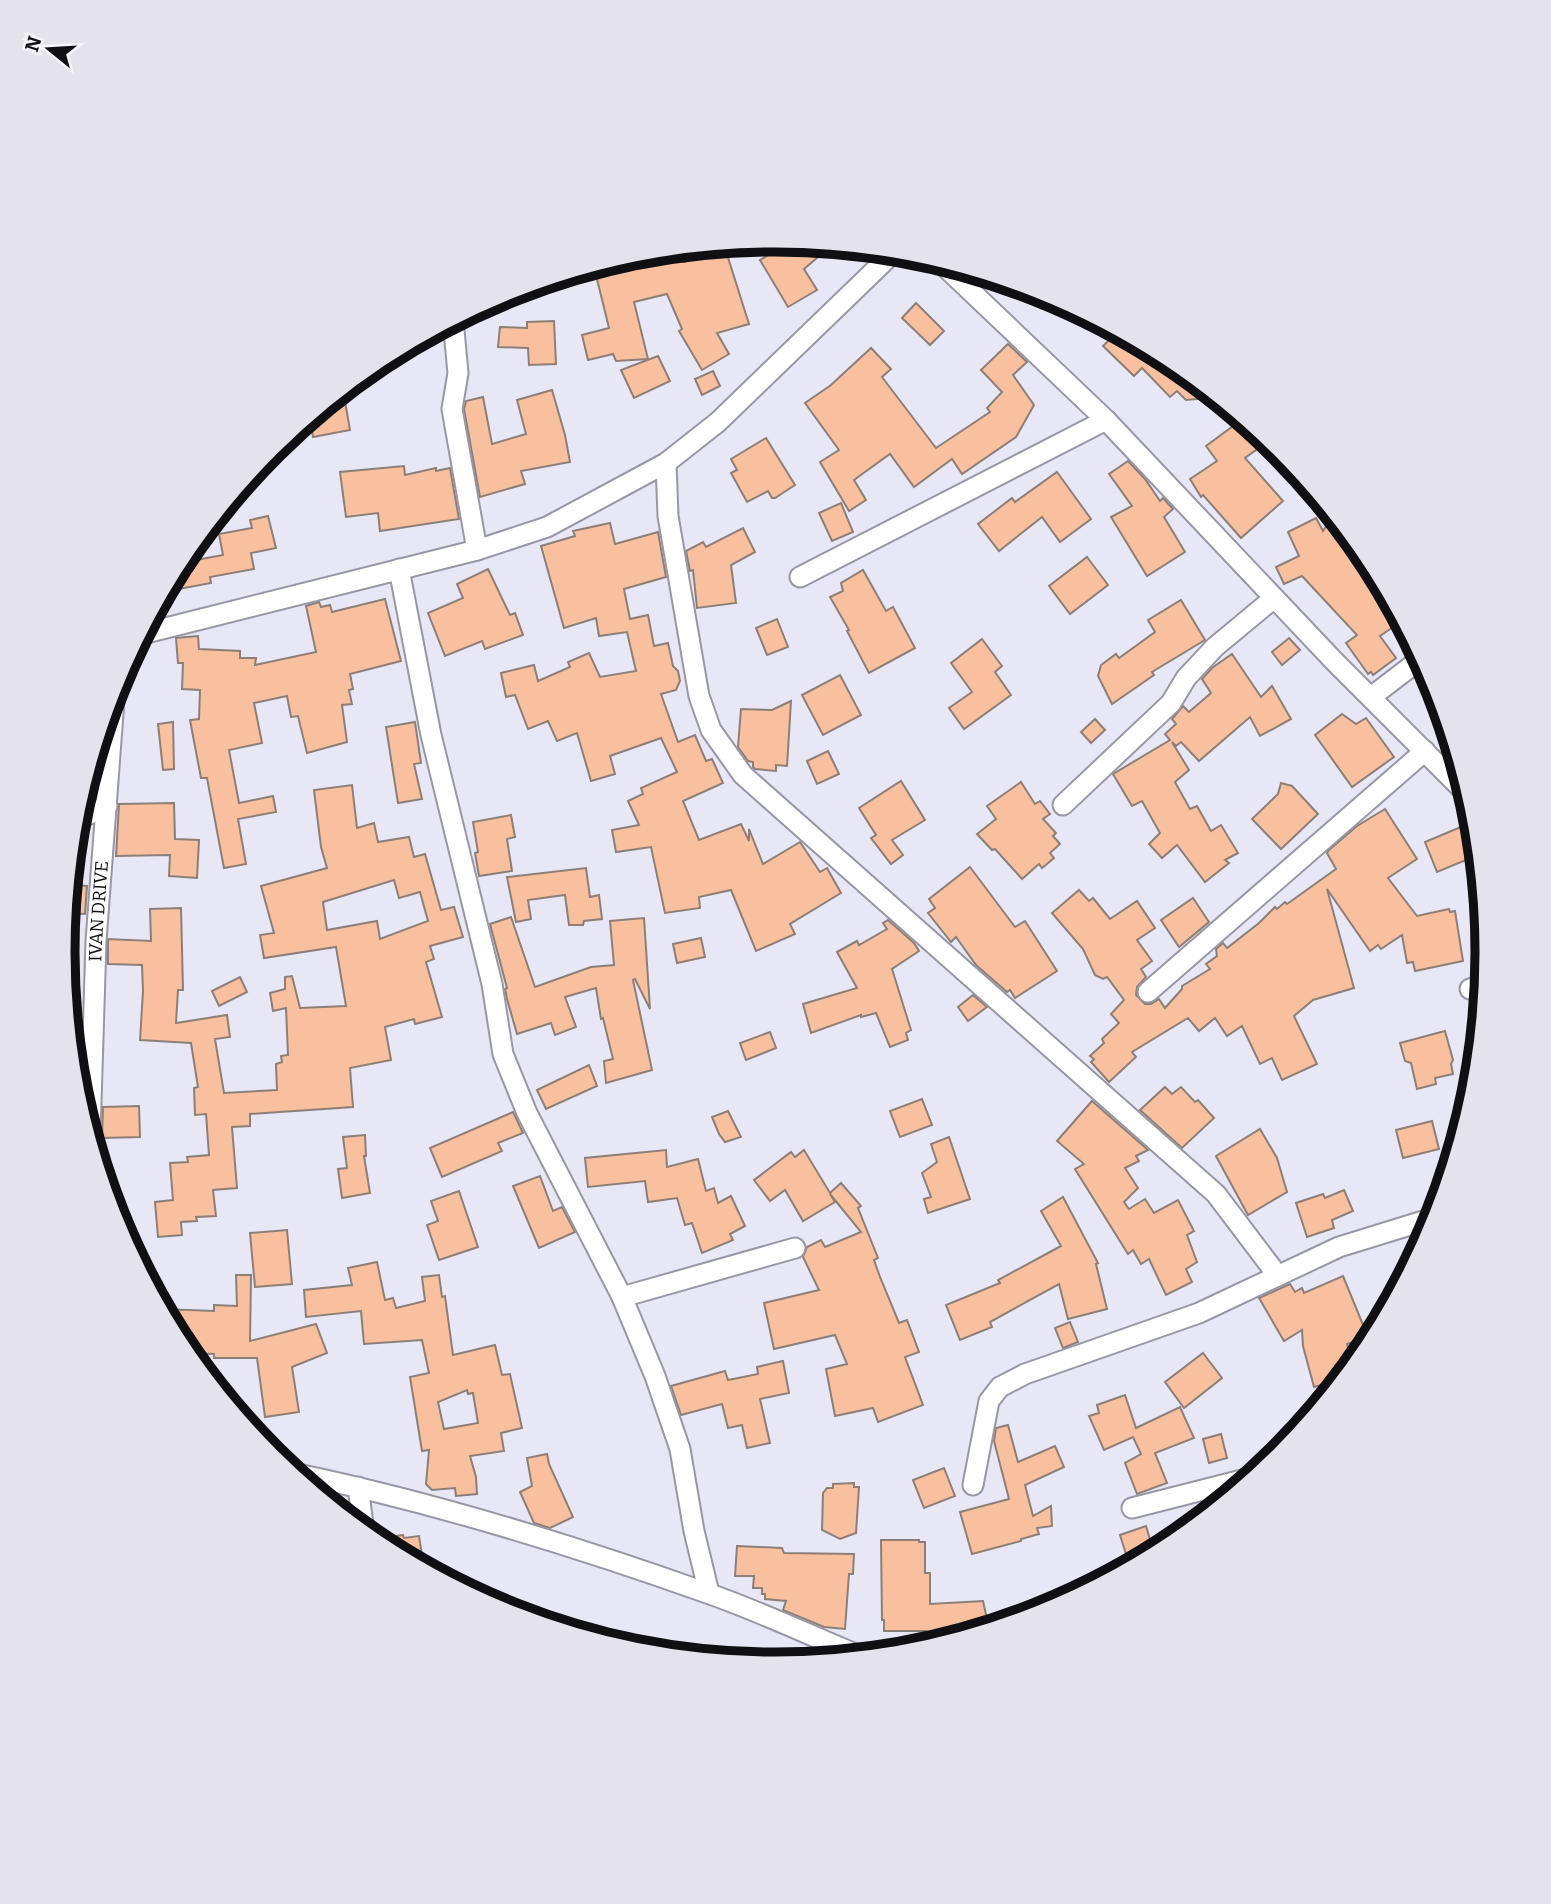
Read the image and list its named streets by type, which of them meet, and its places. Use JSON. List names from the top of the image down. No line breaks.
{"streets":{"street":["IVAN DRIVE"]},"north":"left"}
